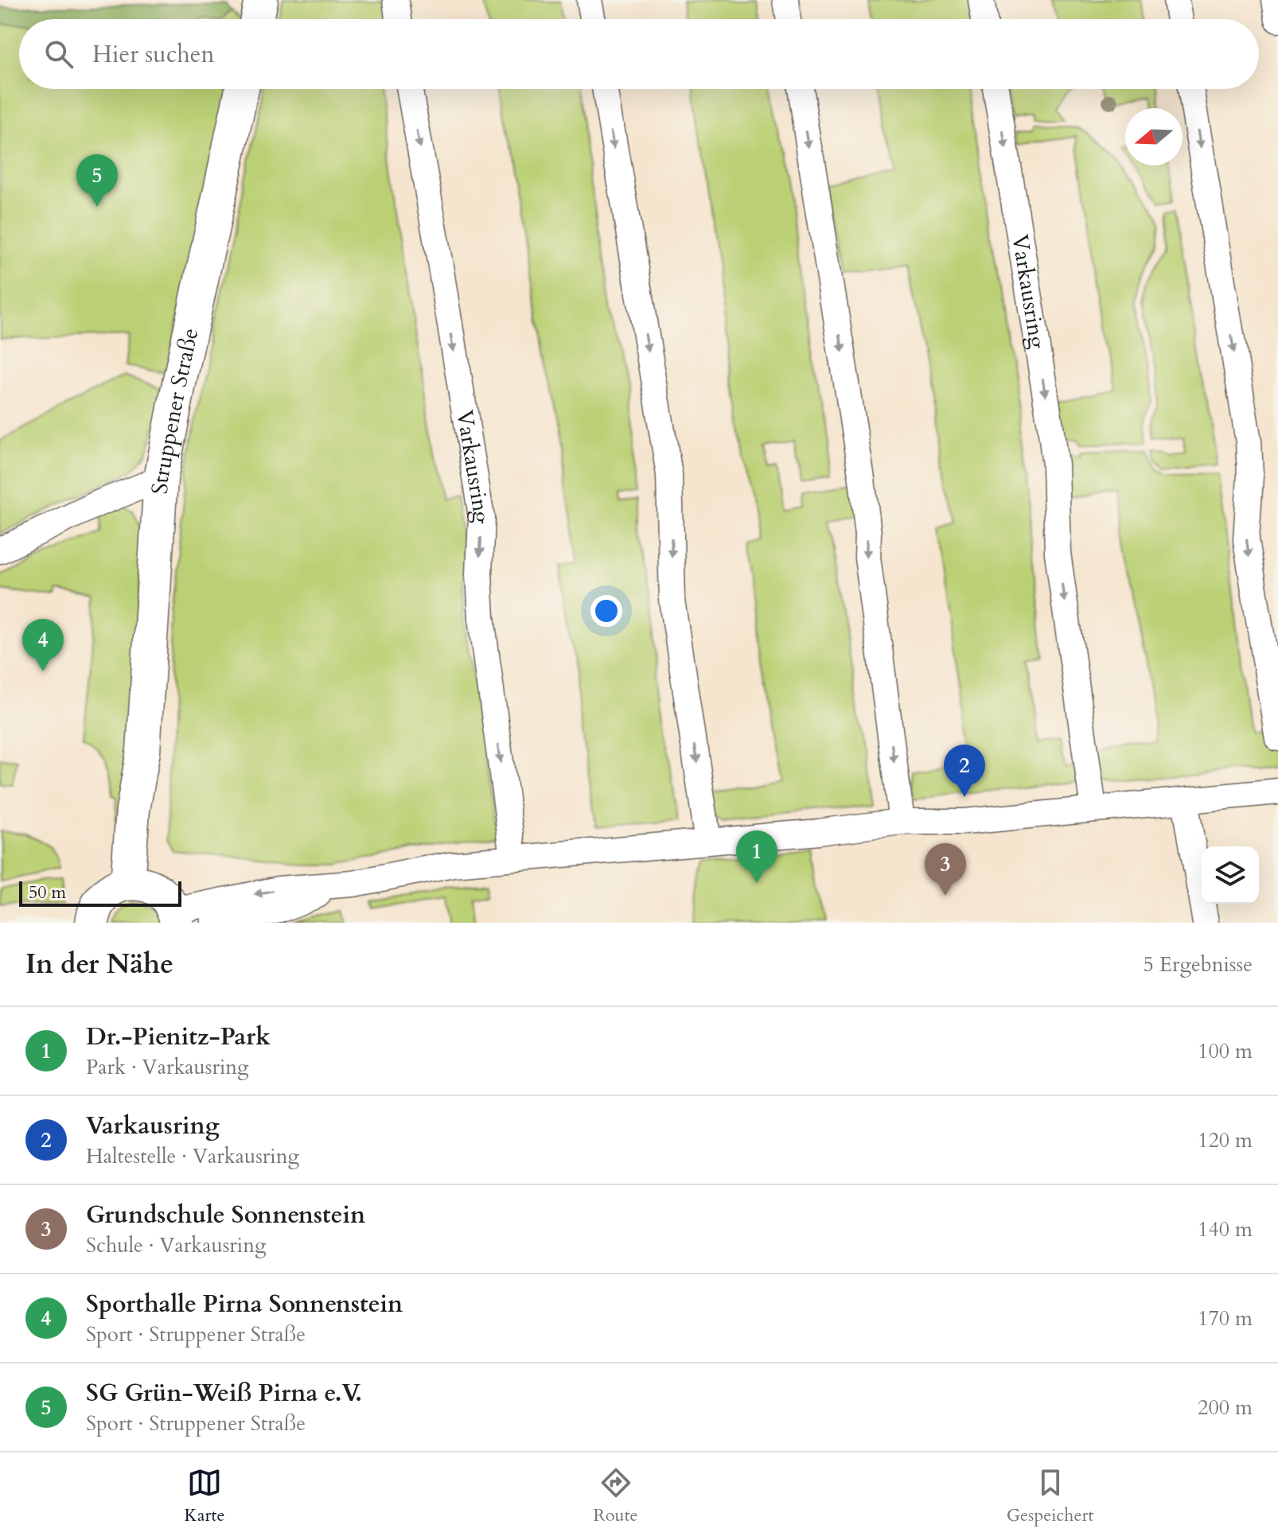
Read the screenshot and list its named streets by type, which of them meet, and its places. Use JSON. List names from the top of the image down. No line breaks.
{"streets":{"main road":["Struppener Straße"],"street":["Varkausring"]},"scale_bar":"50 m","north":"left","page":{"search":"Hier suchen","pins":["5","4","2","1","3"],"scale":"50 m","heading":["In der Nähe","5 Ergebnisse"],"list":[{"mark":"1","name":"Dr.-Pienitz-Park","note":"Park · Varkausring","value":"100 m"},{"mark":"2","name":"Varkausring","note":"Haltestelle · Varkausring","value":"120 m"},{"mark":"3","name":"Grundschule Sonnenstein","note":"Schule · Varkausring","value":"140 m"},{"mark":"4","name":"Sporthalle Pirna Sonnenstein","note":"Sport · Struppener Straße","value":"170 m"},{"mark":"5","name":"SG Grün-Weiß Pirna e.V.","note":"Sport · Struppener Straße","value":"200 m"}],"nav":["Karte","Route","Gespeichert"]}}
